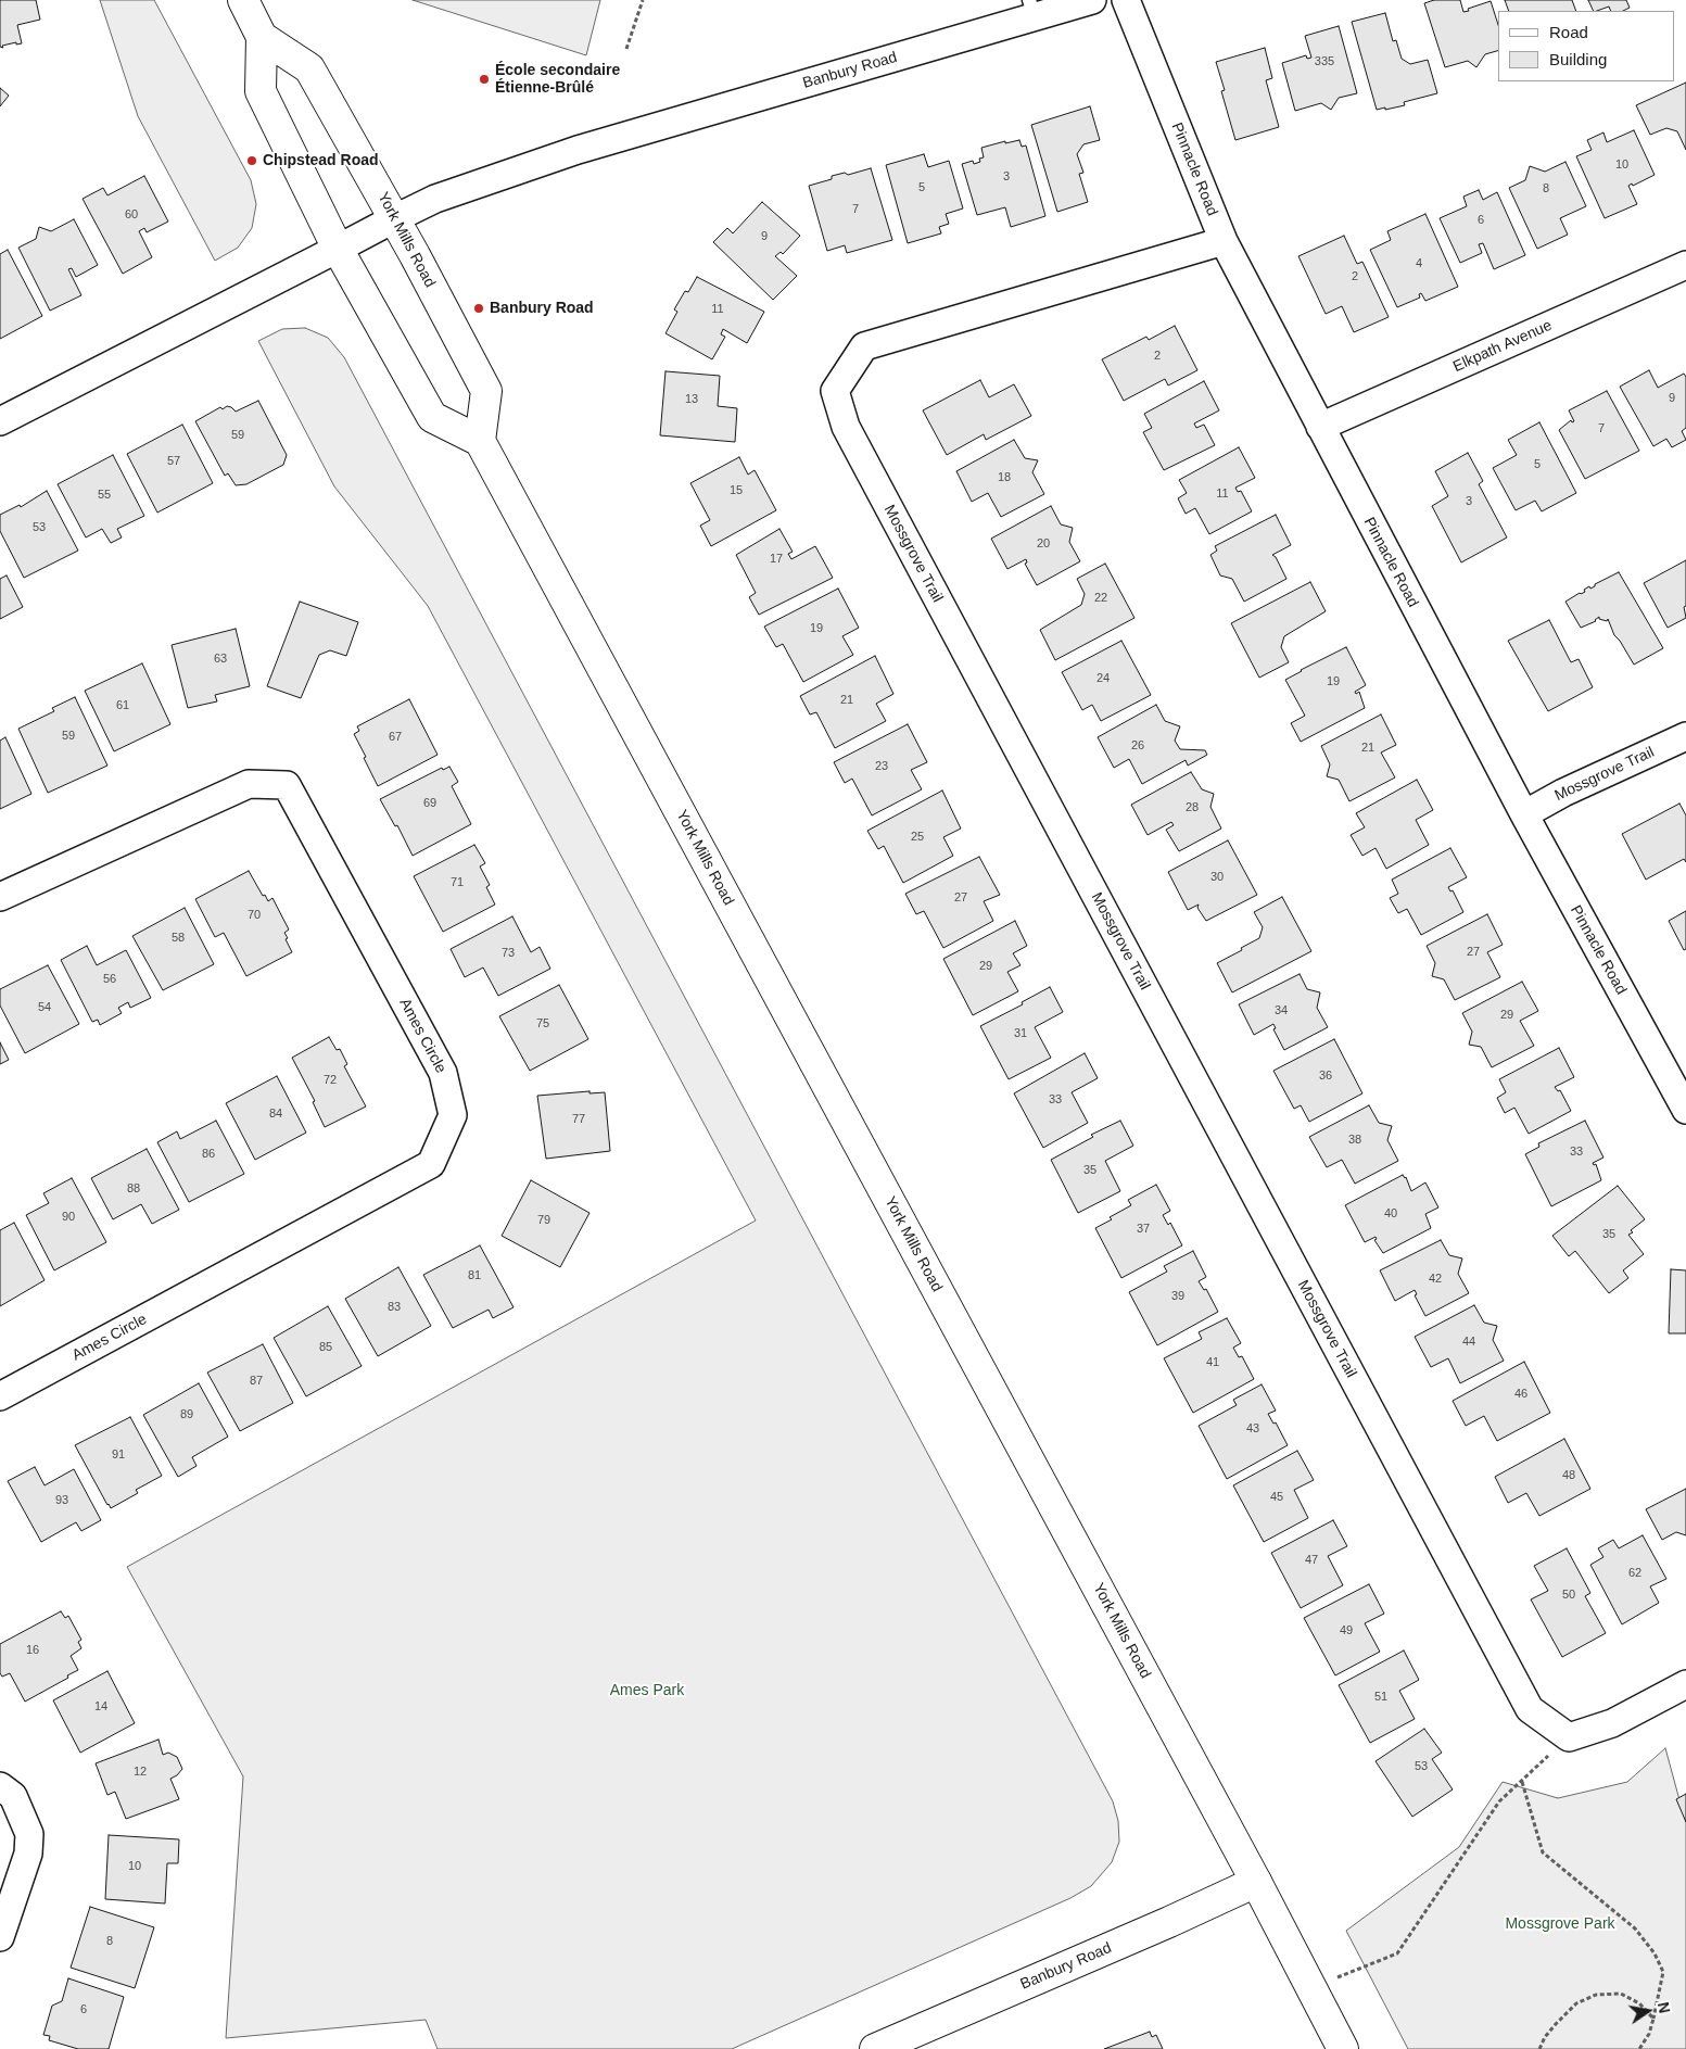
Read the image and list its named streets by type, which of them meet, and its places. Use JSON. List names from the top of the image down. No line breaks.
{"streets":{"main road":["Banbury Road","York Mills Road"],"street":["Pinnacle Road","Elkpath Avenue","Mossgrove Trail","Ames Circle"]},"crossings":[["Banbury Road","York Mills Road"],["Pinnacle Road","Elkpath Avenue"],["Pinnacle Road","Mossgrove Trail"]],"parks":["Ames Park","Mossgrove Park"],"places":["École secondaire Étienne-Brûlé","Chipstead Road","Banbury Road"],"house_numbers":["335","10","3","5","8","7","60","6","9","4","2","11","2","9","13","7","59","57","5","18","15","11","55","3","53","20","17","22","19","63","24","19","21","61","59","67","26","21","23","69","28","25","30","71","27","70","58","27","73","29","56","54","34","29","75","31","36","72","33","84","77","38","33","86","35","88","40","90","79","37","35","81","42","39","83","44","85","41","87","46","89","43","91","48","45","93","47","62","50","49","16","51","14","53","12","10","8","6"],"legend":["Road","Building"],"north":"right"}
